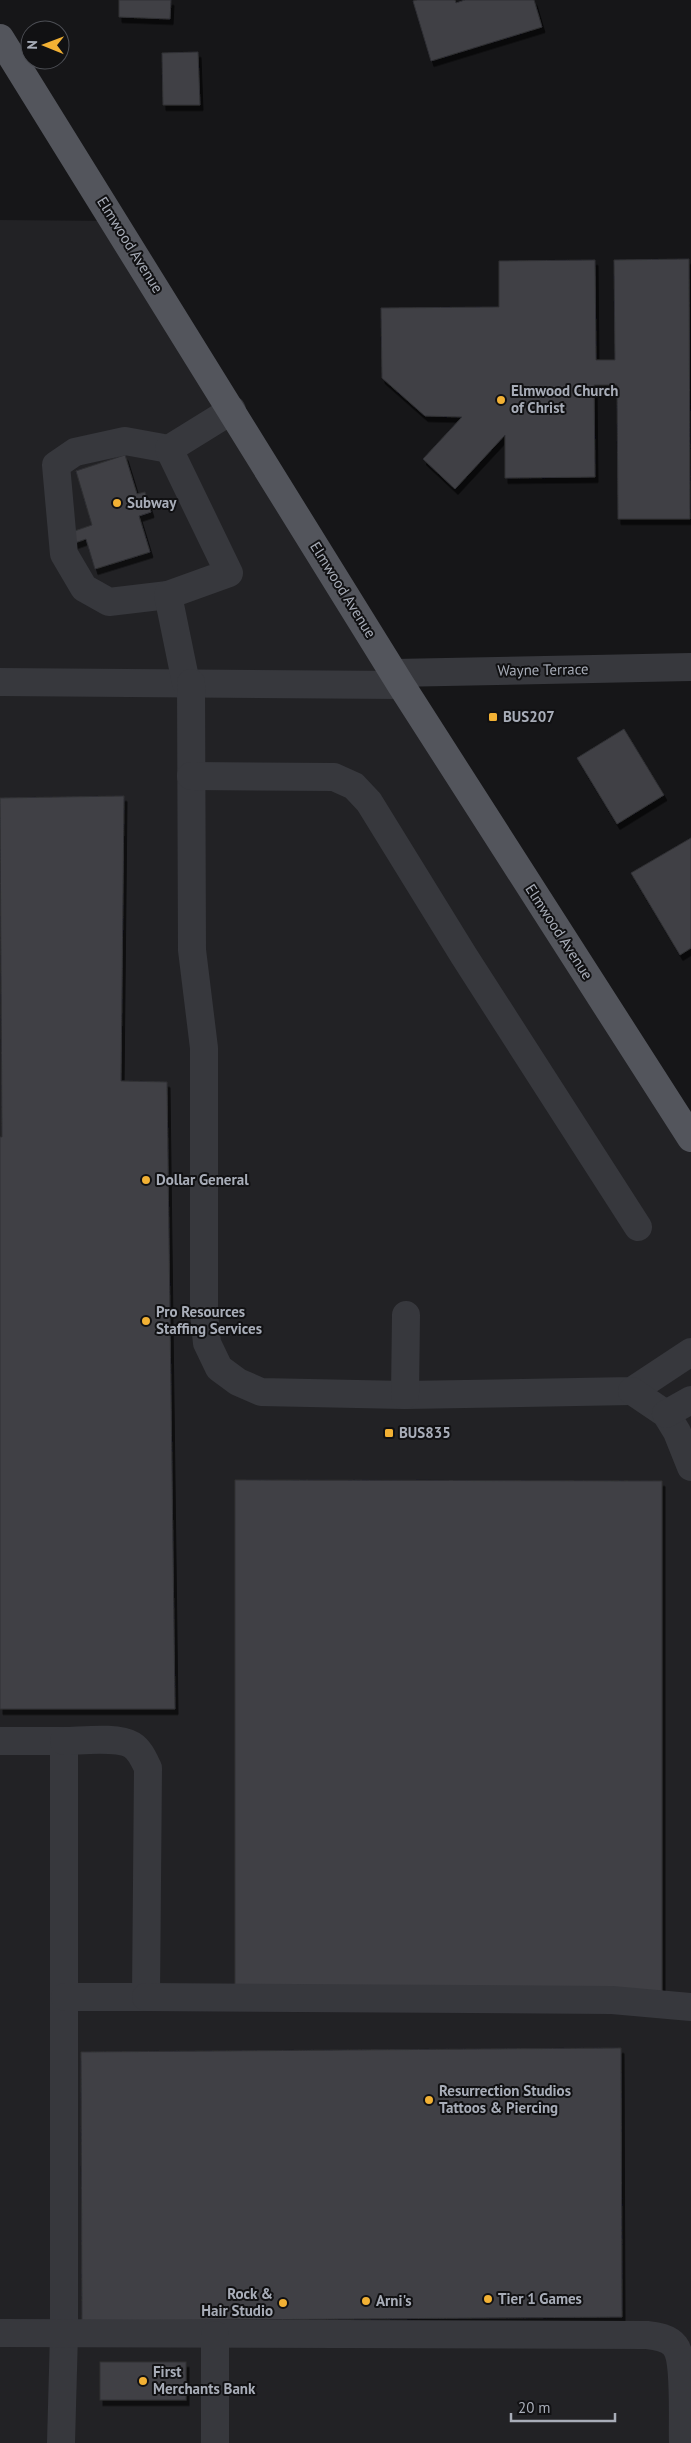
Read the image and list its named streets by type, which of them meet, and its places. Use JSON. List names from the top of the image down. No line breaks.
{"streets":{"main road":["Elmwood Avenue"],"street":["Wayne Terrace"]},"crossings":[["Elmwood Avenue","Wayne Terrace"]],"places":{"other":["Elmwood Church of Christ","Subway","Dollar General","Pro Resources Staffing Services","Resurrection Studios Tattoos & Piercing","Tier 1 Games","Arni's","Rock & Hair Studio","First Merchants Bank"],"transit":["BUS207","BUS835"]},"scale_bar":"20 m","north":"left"}
